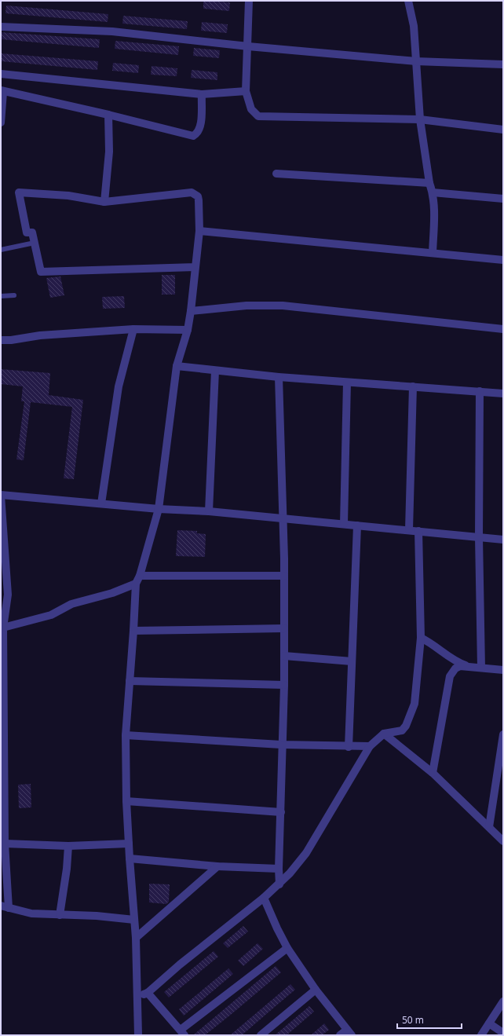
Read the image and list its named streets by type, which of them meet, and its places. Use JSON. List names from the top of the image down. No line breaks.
{"scale_bar":"50 m"}
